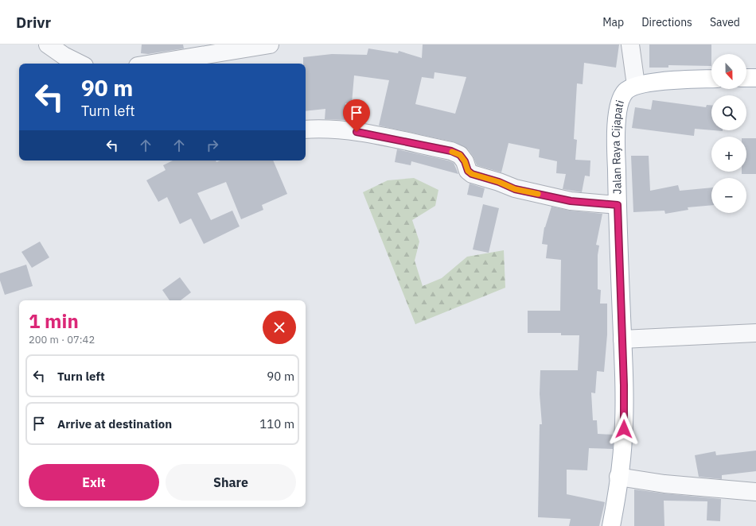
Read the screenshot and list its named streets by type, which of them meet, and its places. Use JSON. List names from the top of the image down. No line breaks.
{"streets":{"main road":["Jalan Raya Cijapati"]},"north":"bottom","page":{"header":"Drivr","nav":["Map","Directions","Saved"],"map_buttons":["+","−"],"turn":["90 m","Turn left"],"heading":["1 min","200 m · 07:42"],"list":[{"name":"Turn left","value":"90 m"},{"name":"Arrive at destination","value":"110 m"}],"buttons":["Exit","Share"]}}
